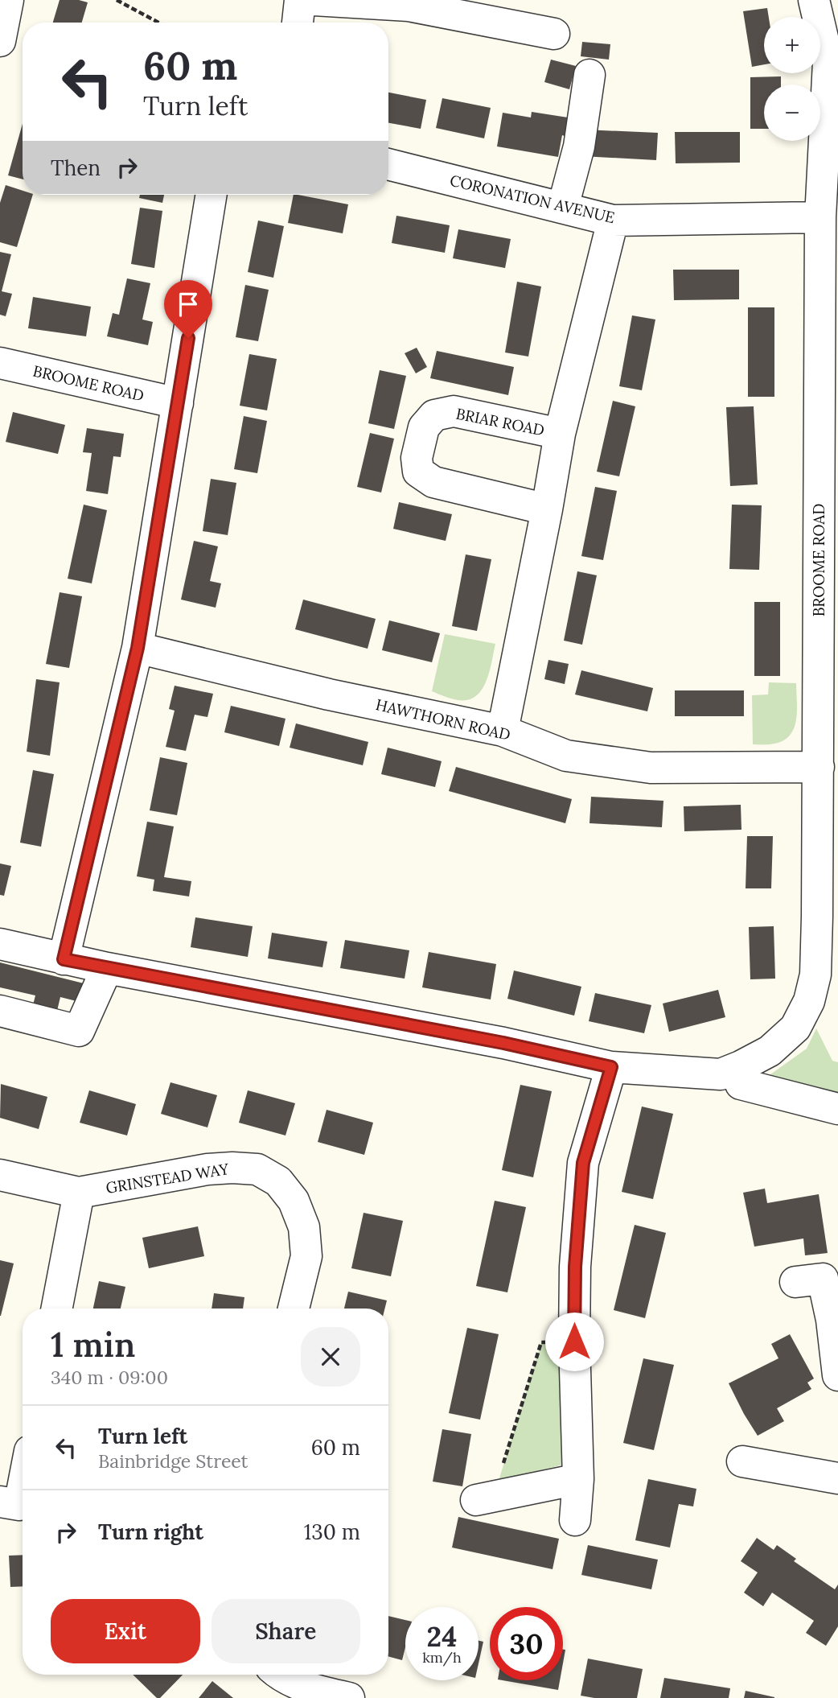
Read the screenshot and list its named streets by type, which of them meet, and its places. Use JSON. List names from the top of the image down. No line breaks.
{"streets":{"street":["CORONATION AVENUE","BROOME ROAD","BRIAR ROAD","HAWTHORN ROAD","GRINSTEAD WAY"]},"crossings":[["CORONATION AVENUE","BROOME ROAD"],["CORONATION AVENUE","BRIAR ROAD"],["BROOME ROAD","HAWTHORN ROAD"],["BRIAR ROAD","HAWTHORN ROAD"]],"page":{"map_buttons":["+","−"],"turn":["60 m","Turn left"],"then":"Then","heading":["1 min","340 m · 09:00"],"list":[{"name":"Turn left","note":"Bainbridge Street","value":"60 m"},{"name":"Turn right","value":"130 m"}],"buttons":["Exit","Share"],"speed":"24 km/h","limit":"30"}}
